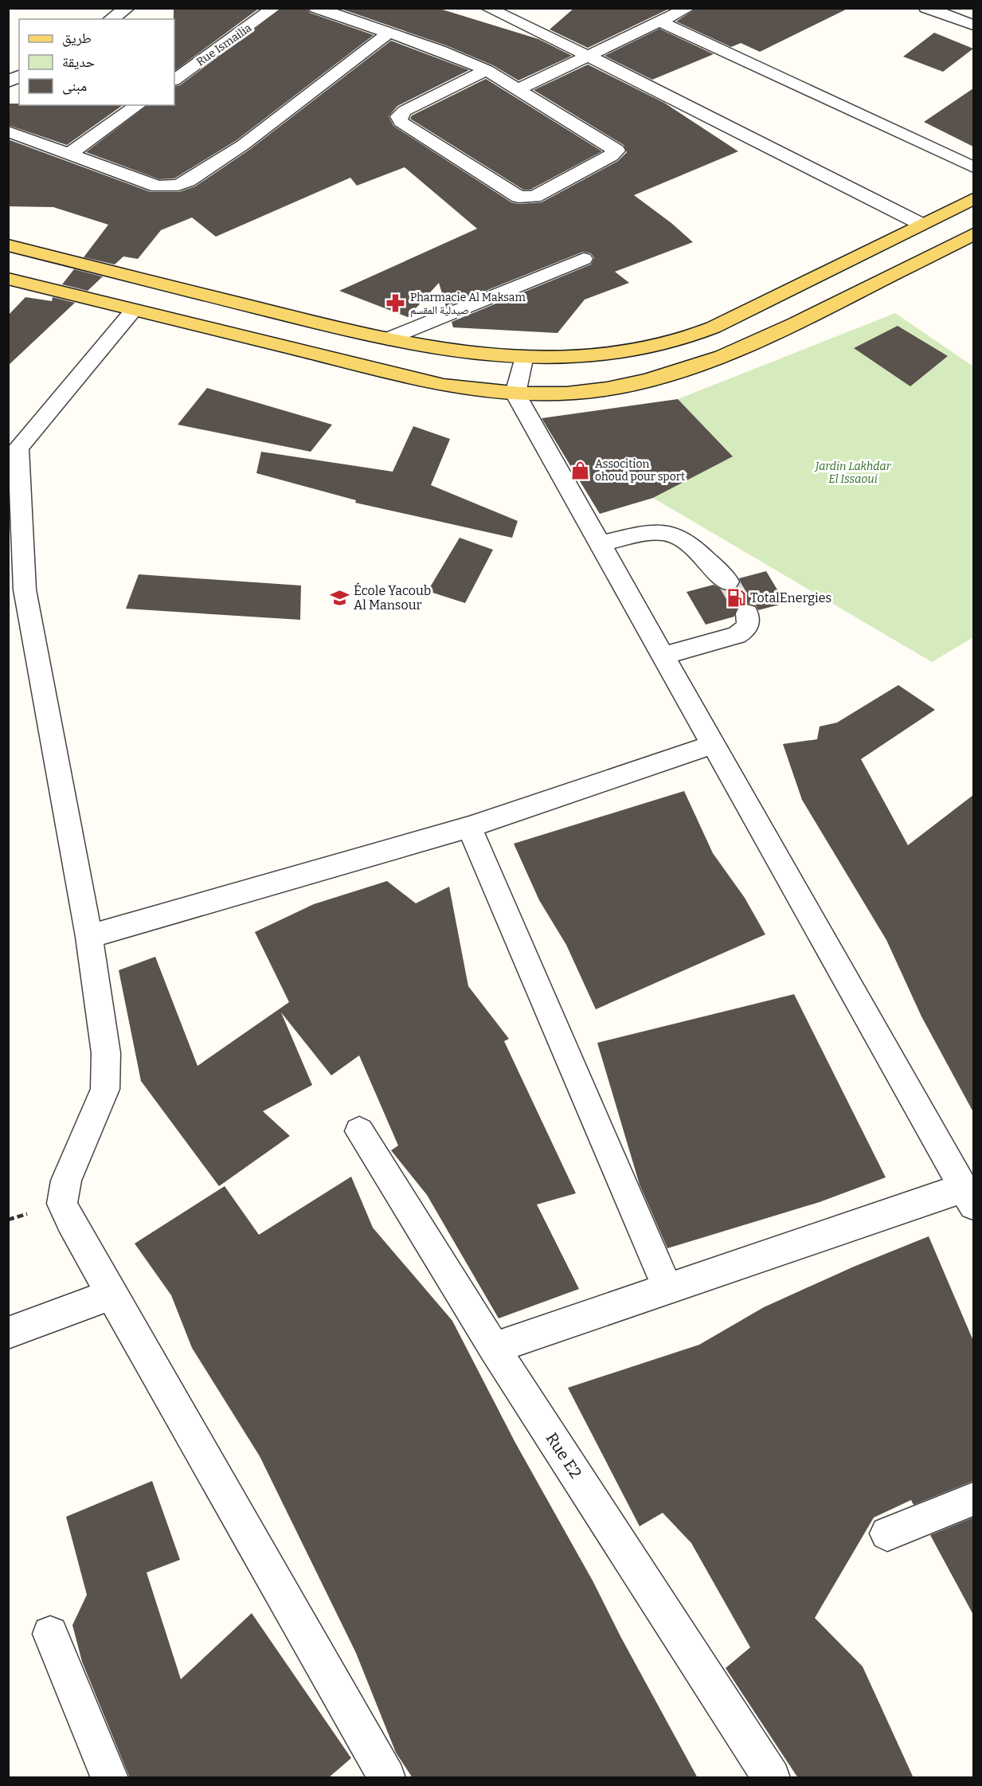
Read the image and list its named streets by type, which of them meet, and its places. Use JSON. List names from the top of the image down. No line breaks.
{"streets":{"street":["Rue Ismailia","Rue E2"]},"parks":["Jardin Lakhdar El Issaoui"],"places":{"pharmacy":["Pharmacie Al Maksam صيدلية المقسم"],"shop":["Assocition ohoud pour sport"],"school or university":["École Yacoub Al Mansour"],"fuel station":["TotalEnergies"]},"legend":["طريق","حديقة","مبنى"]}
